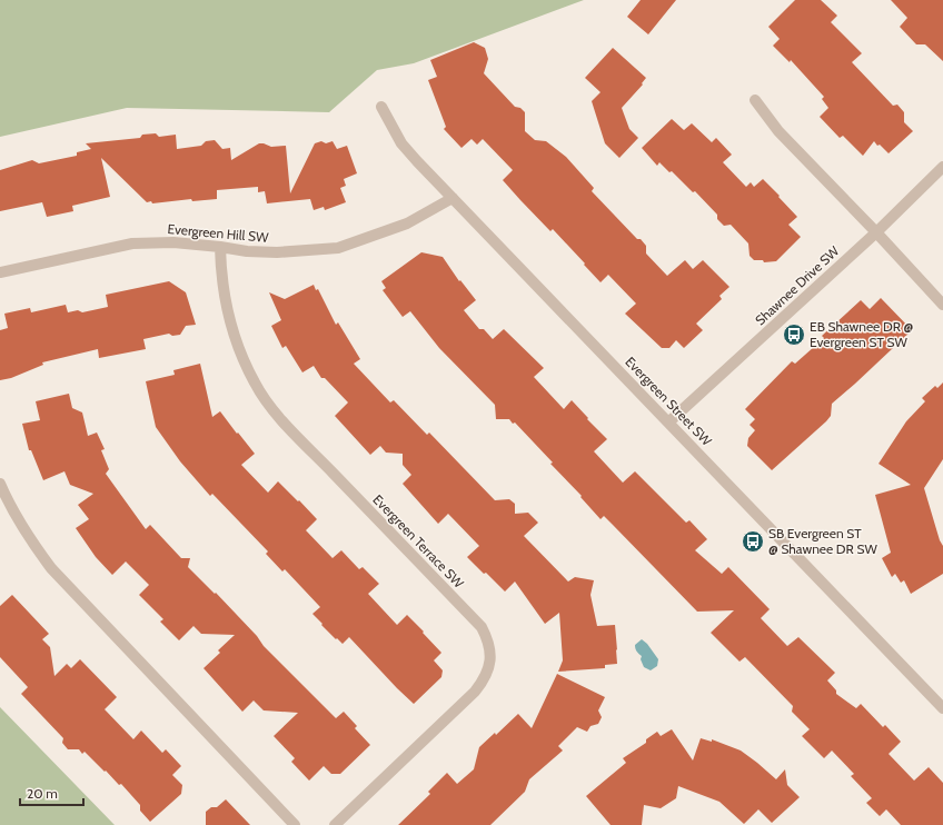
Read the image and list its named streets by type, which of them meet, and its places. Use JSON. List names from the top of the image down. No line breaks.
{"streets":{"street":["Evergreen Hill SW","Shawnee Drive SW","Evergreen Street SW","Evergreen Terrace SW"]},"crossings":[["Evergreen Hill SW","Evergreen Street SW"],["Evergreen Hill SW","Evergreen Terrace SW"],["Shawnee Drive SW","Evergreen Street SW"]],"places":{"bus stop":["EB Shawnee DR @ Evergreen ST SW","SB Evergreen ST @ Shawnee DR SW"]},"scale_bar":"20 m"}
